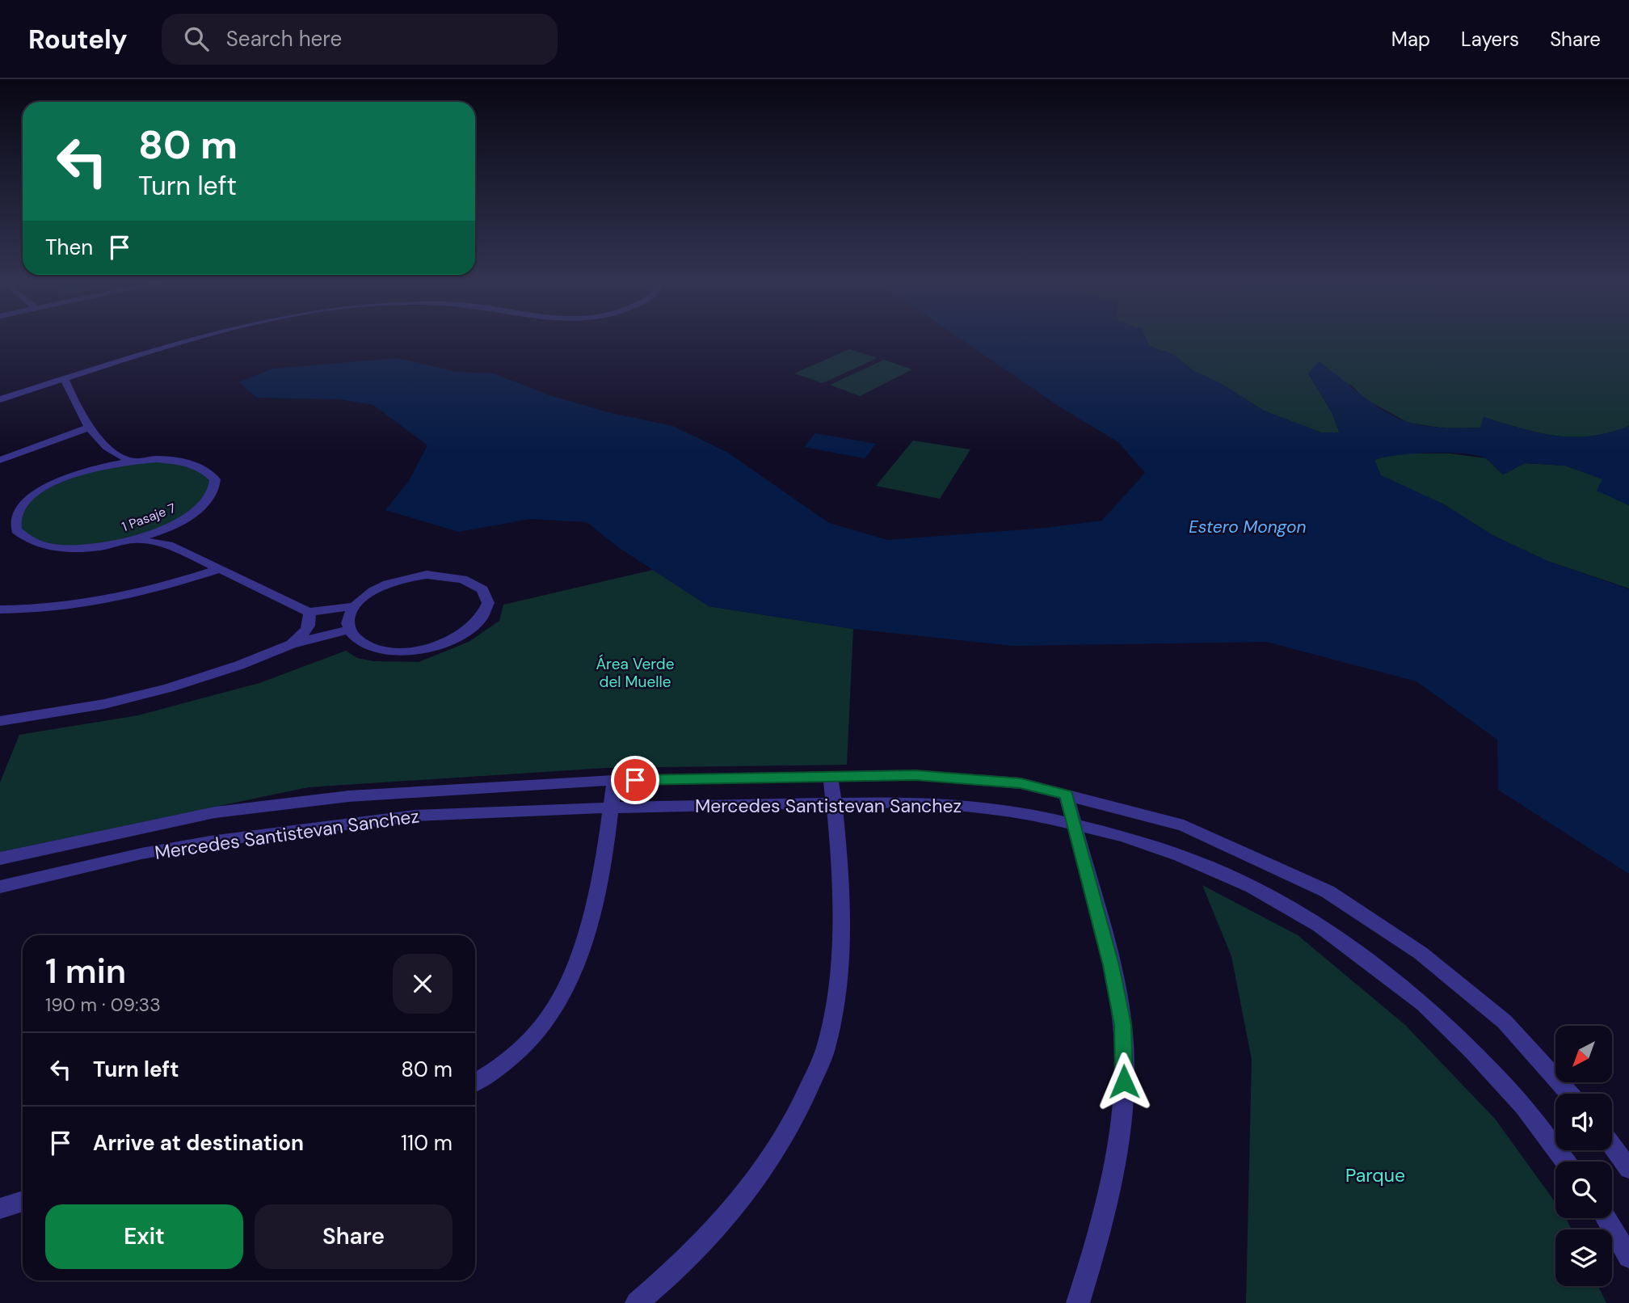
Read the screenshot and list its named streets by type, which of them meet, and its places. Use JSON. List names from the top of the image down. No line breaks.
{"streets":{"street":["1 Pasaje 7","Mercedes Santistevan Sanchez"]},"water":["Estero Mongon"],"parks":["Área Verde del Muelle","Parque"],"north":"bottom left","page":{"header":"Routely","search":"Search here","nav":["Map","Layers","Share"],"turn":["80 m","Turn left"],"then":"Then","heading":["1 min","190 m · 09:33"],"list":[{"name":"Turn left","value":"80 m"},{"name":"Arrive at destination","value":"110 m"}],"buttons":["Exit","Share"]}}
